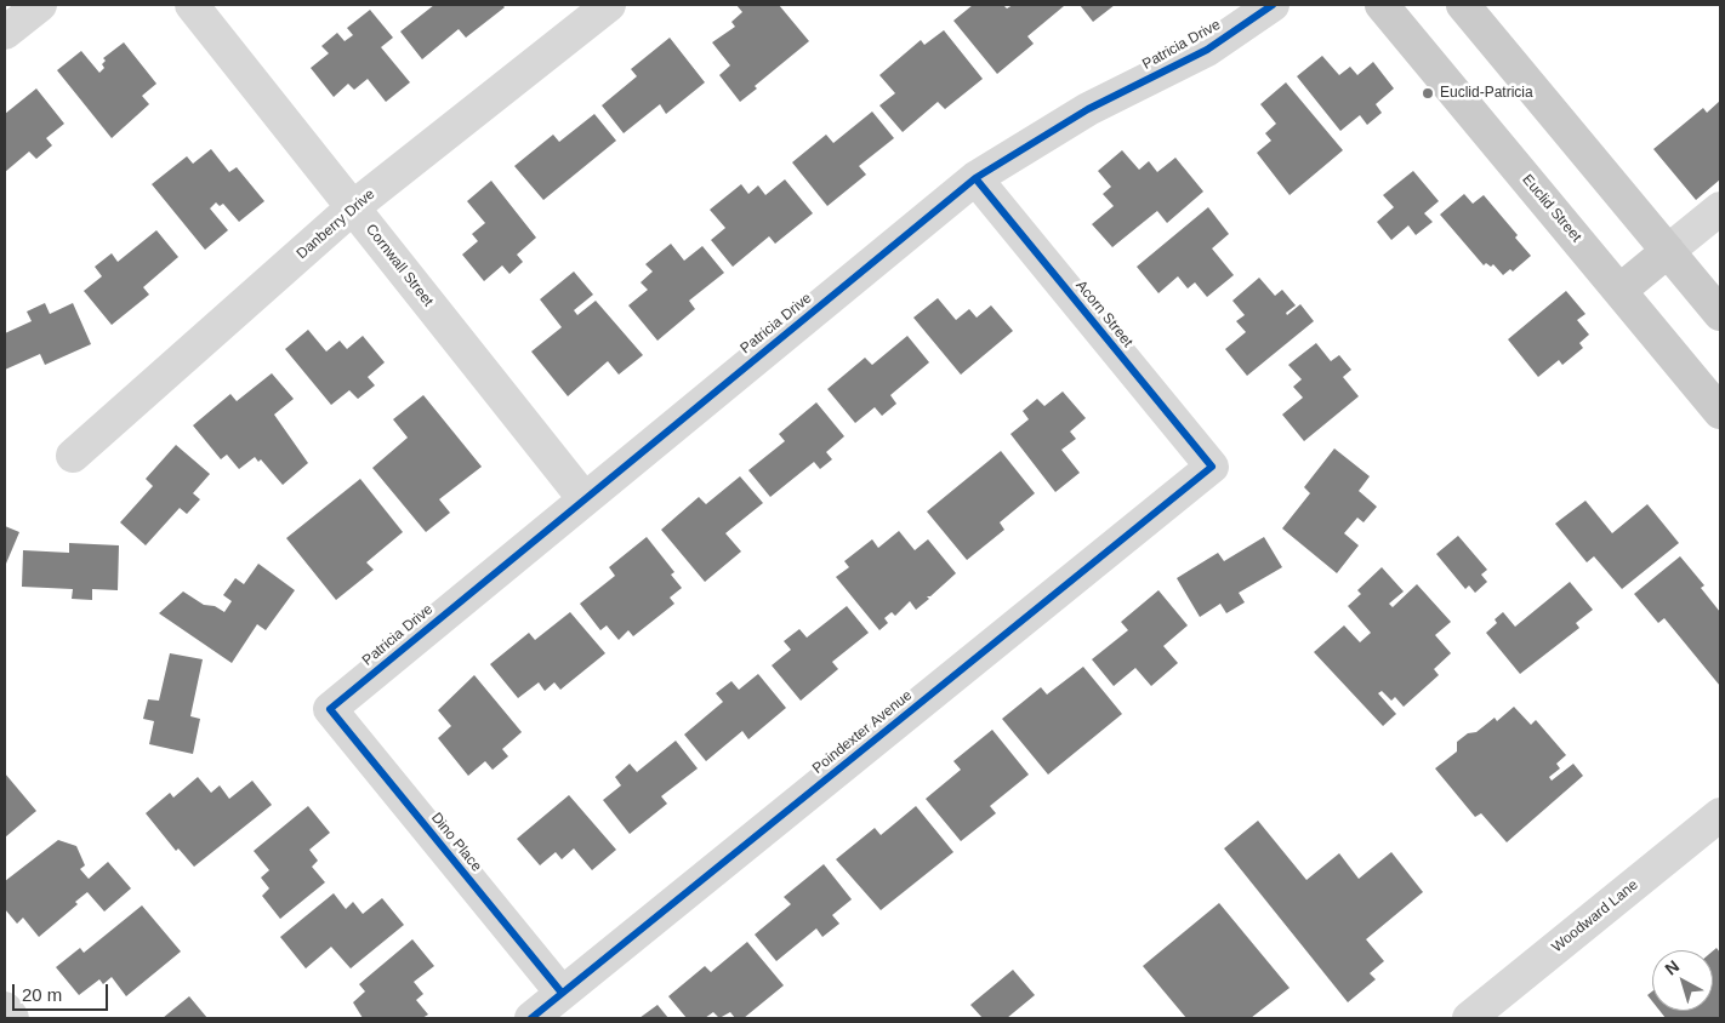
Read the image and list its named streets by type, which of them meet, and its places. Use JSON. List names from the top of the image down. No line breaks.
{"streets":{"main road":["Euclid Street"],"street":["Patricia Drive","Danberry Drive","Cornwall Street","Acorn Street","Poindexter Avenue","Dino Place","Woodward Lane"]},"crossings":[["Patricia Drive","Cornwall Street"],["Patricia Drive","Acorn Street"],["Patricia Drive","Dino Place"],["Danberry Drive","Cornwall Street"],["Acorn Street","Poindexter Avenue"],["Poindexter Avenue","Dino Place"]],"places":["Euclid-Patricia"],"scale_bar":"20 m","north":"top left"}
